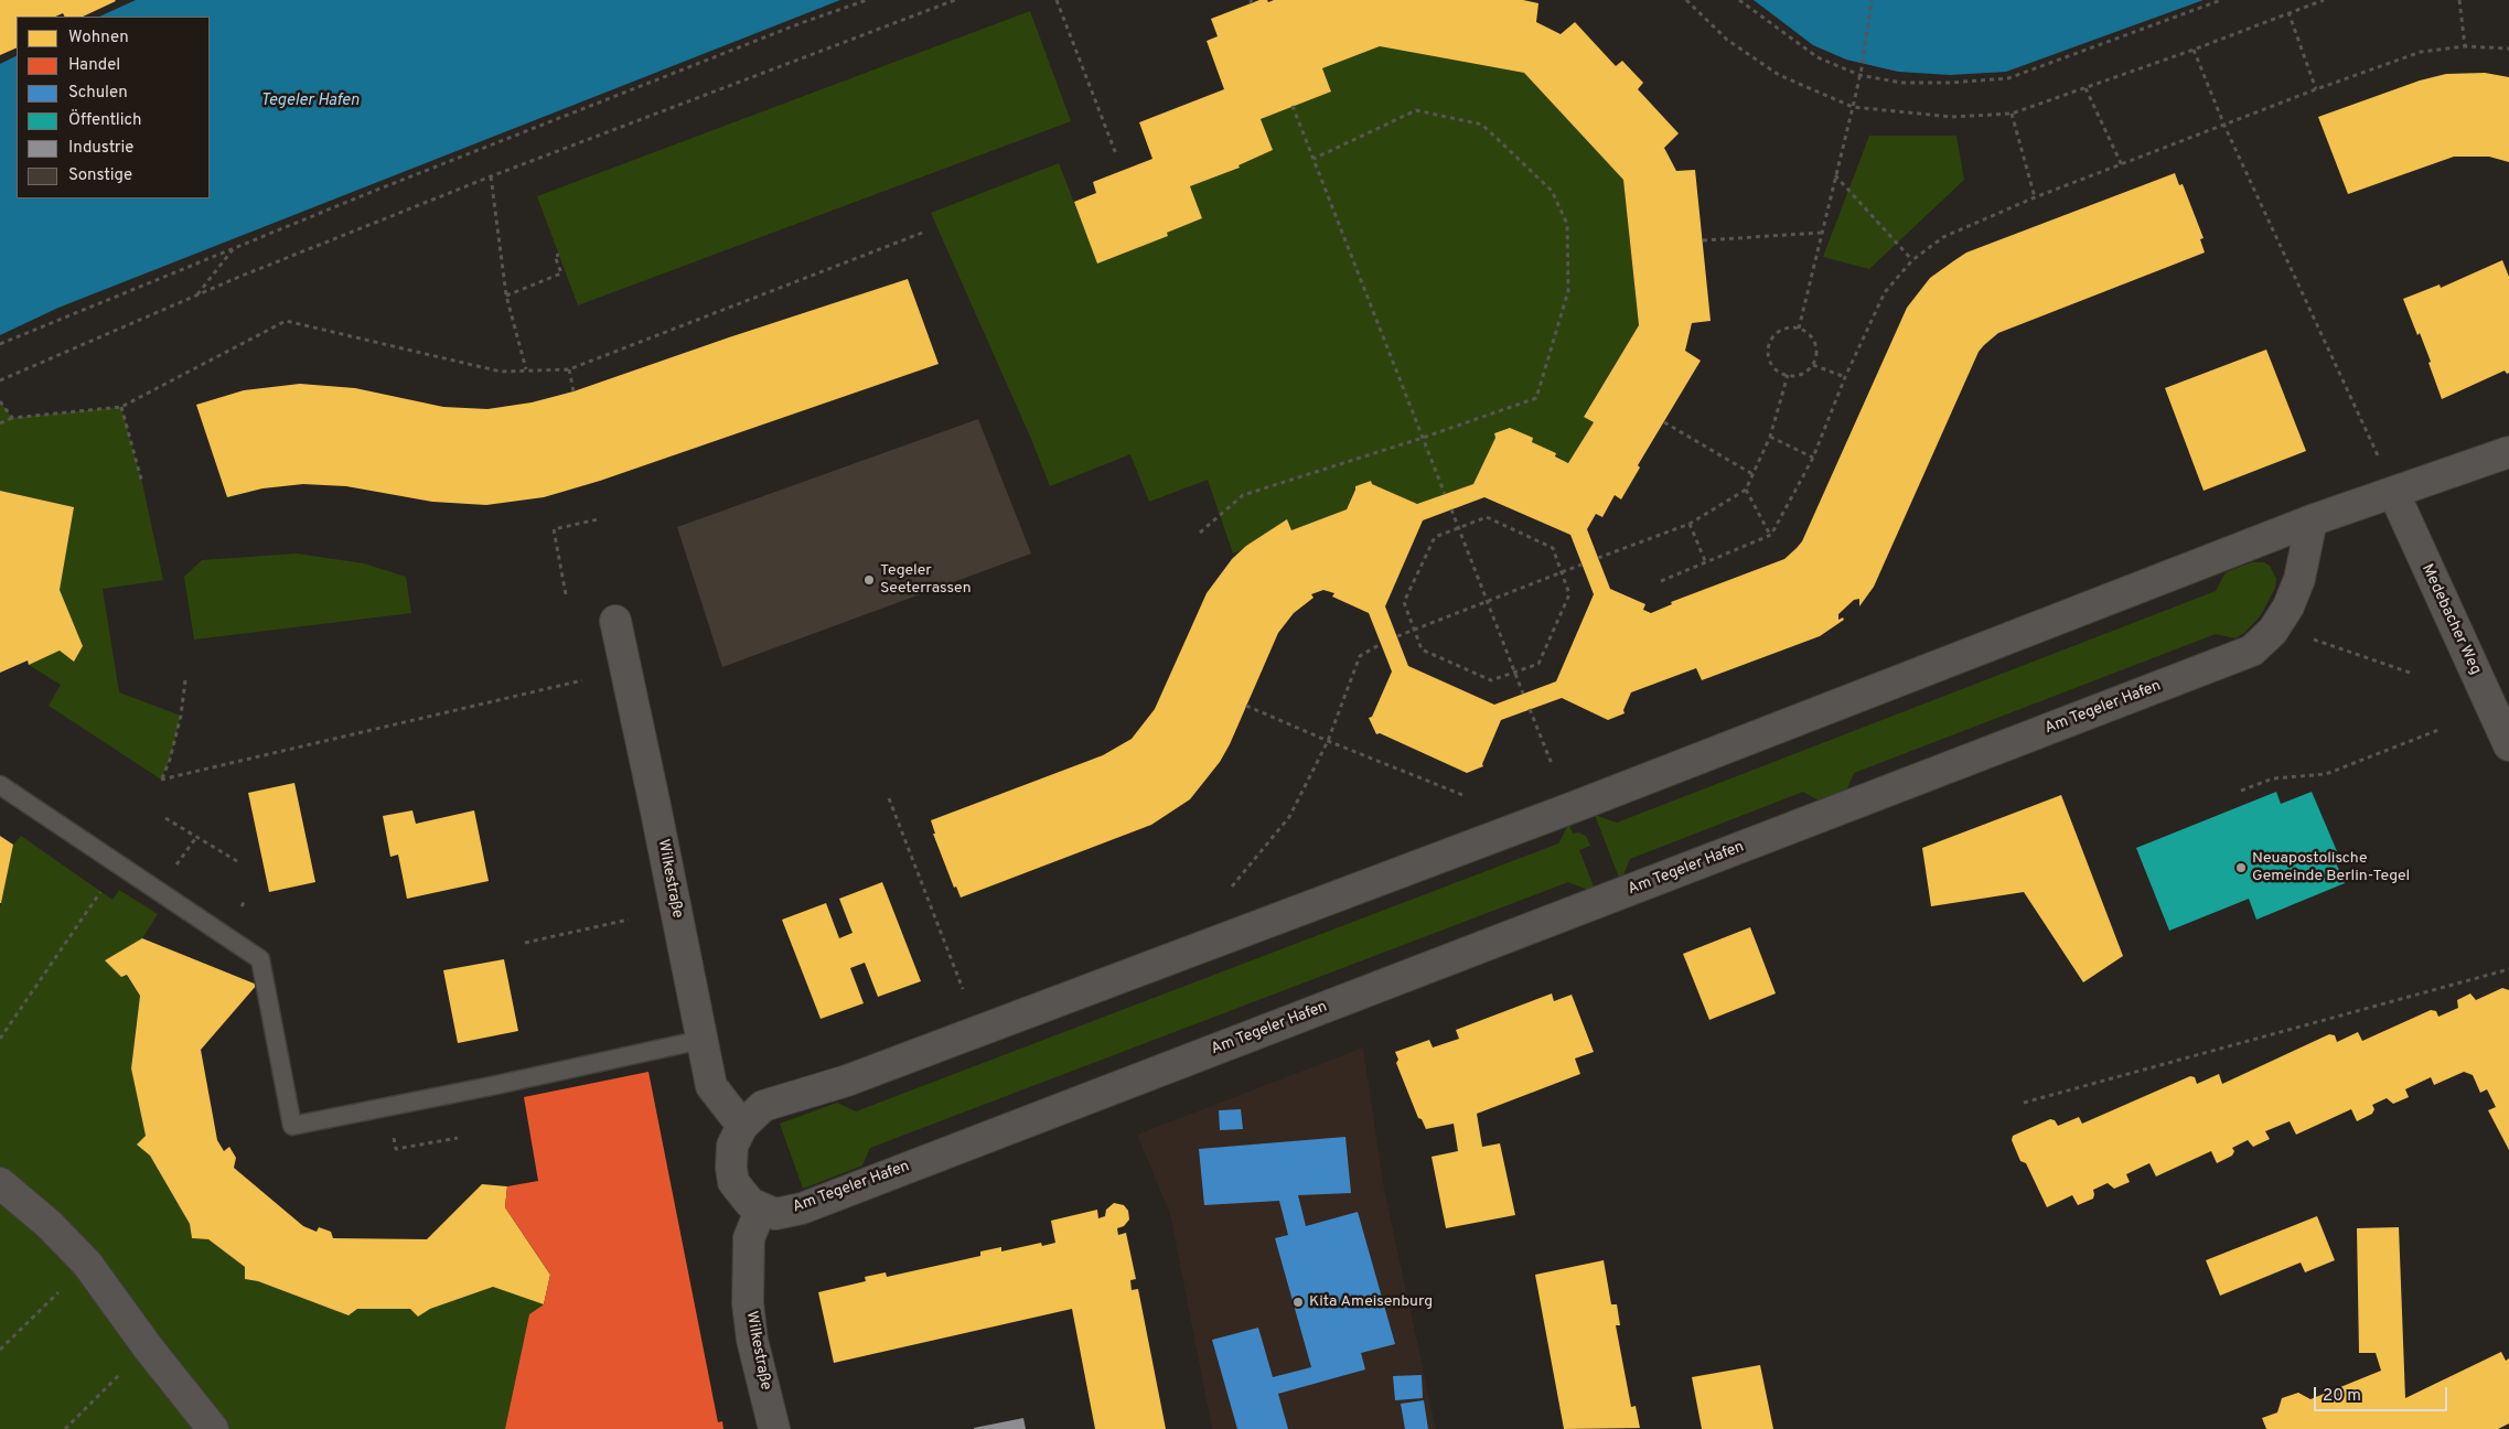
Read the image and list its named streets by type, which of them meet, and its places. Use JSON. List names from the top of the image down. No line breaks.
{"streets":{"street":["Medebacher Weg","Am Tegeler Hafen","Wilkestraße"]},"crossings":[["Am Tegeler Hafen","Wilkestraße"]],"water":["Tegeler Hafen"],"places":["Tegeler Seeterrassen","Neuapostolische Gemeinde Berlin-Tegel","Kita Ameisenburg"],"legend":["Wohnen","Handel","Schulen","Öffentlich","Industrie","Sonstige"],"scale_bar":"20 m"}
